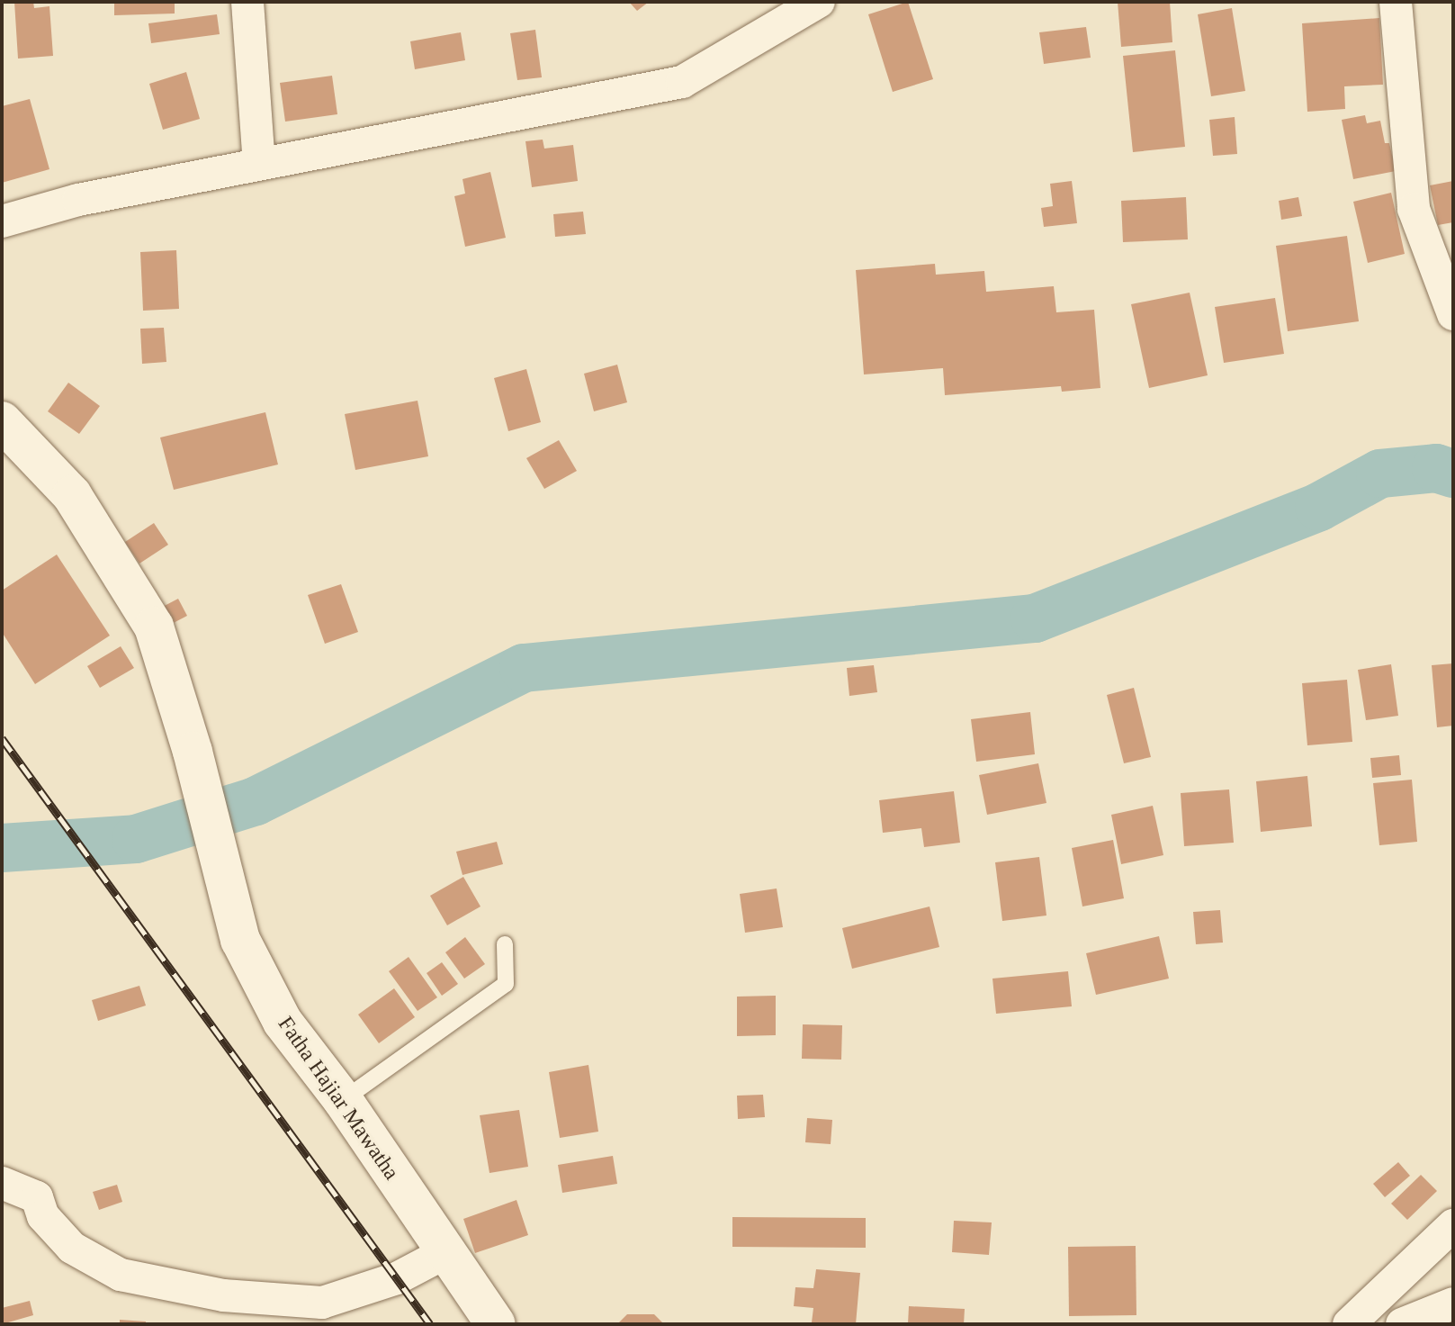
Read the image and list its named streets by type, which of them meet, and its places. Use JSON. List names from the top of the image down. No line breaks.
{"streets":{"street":["Fatha Hajiar Mawatha"]}}
